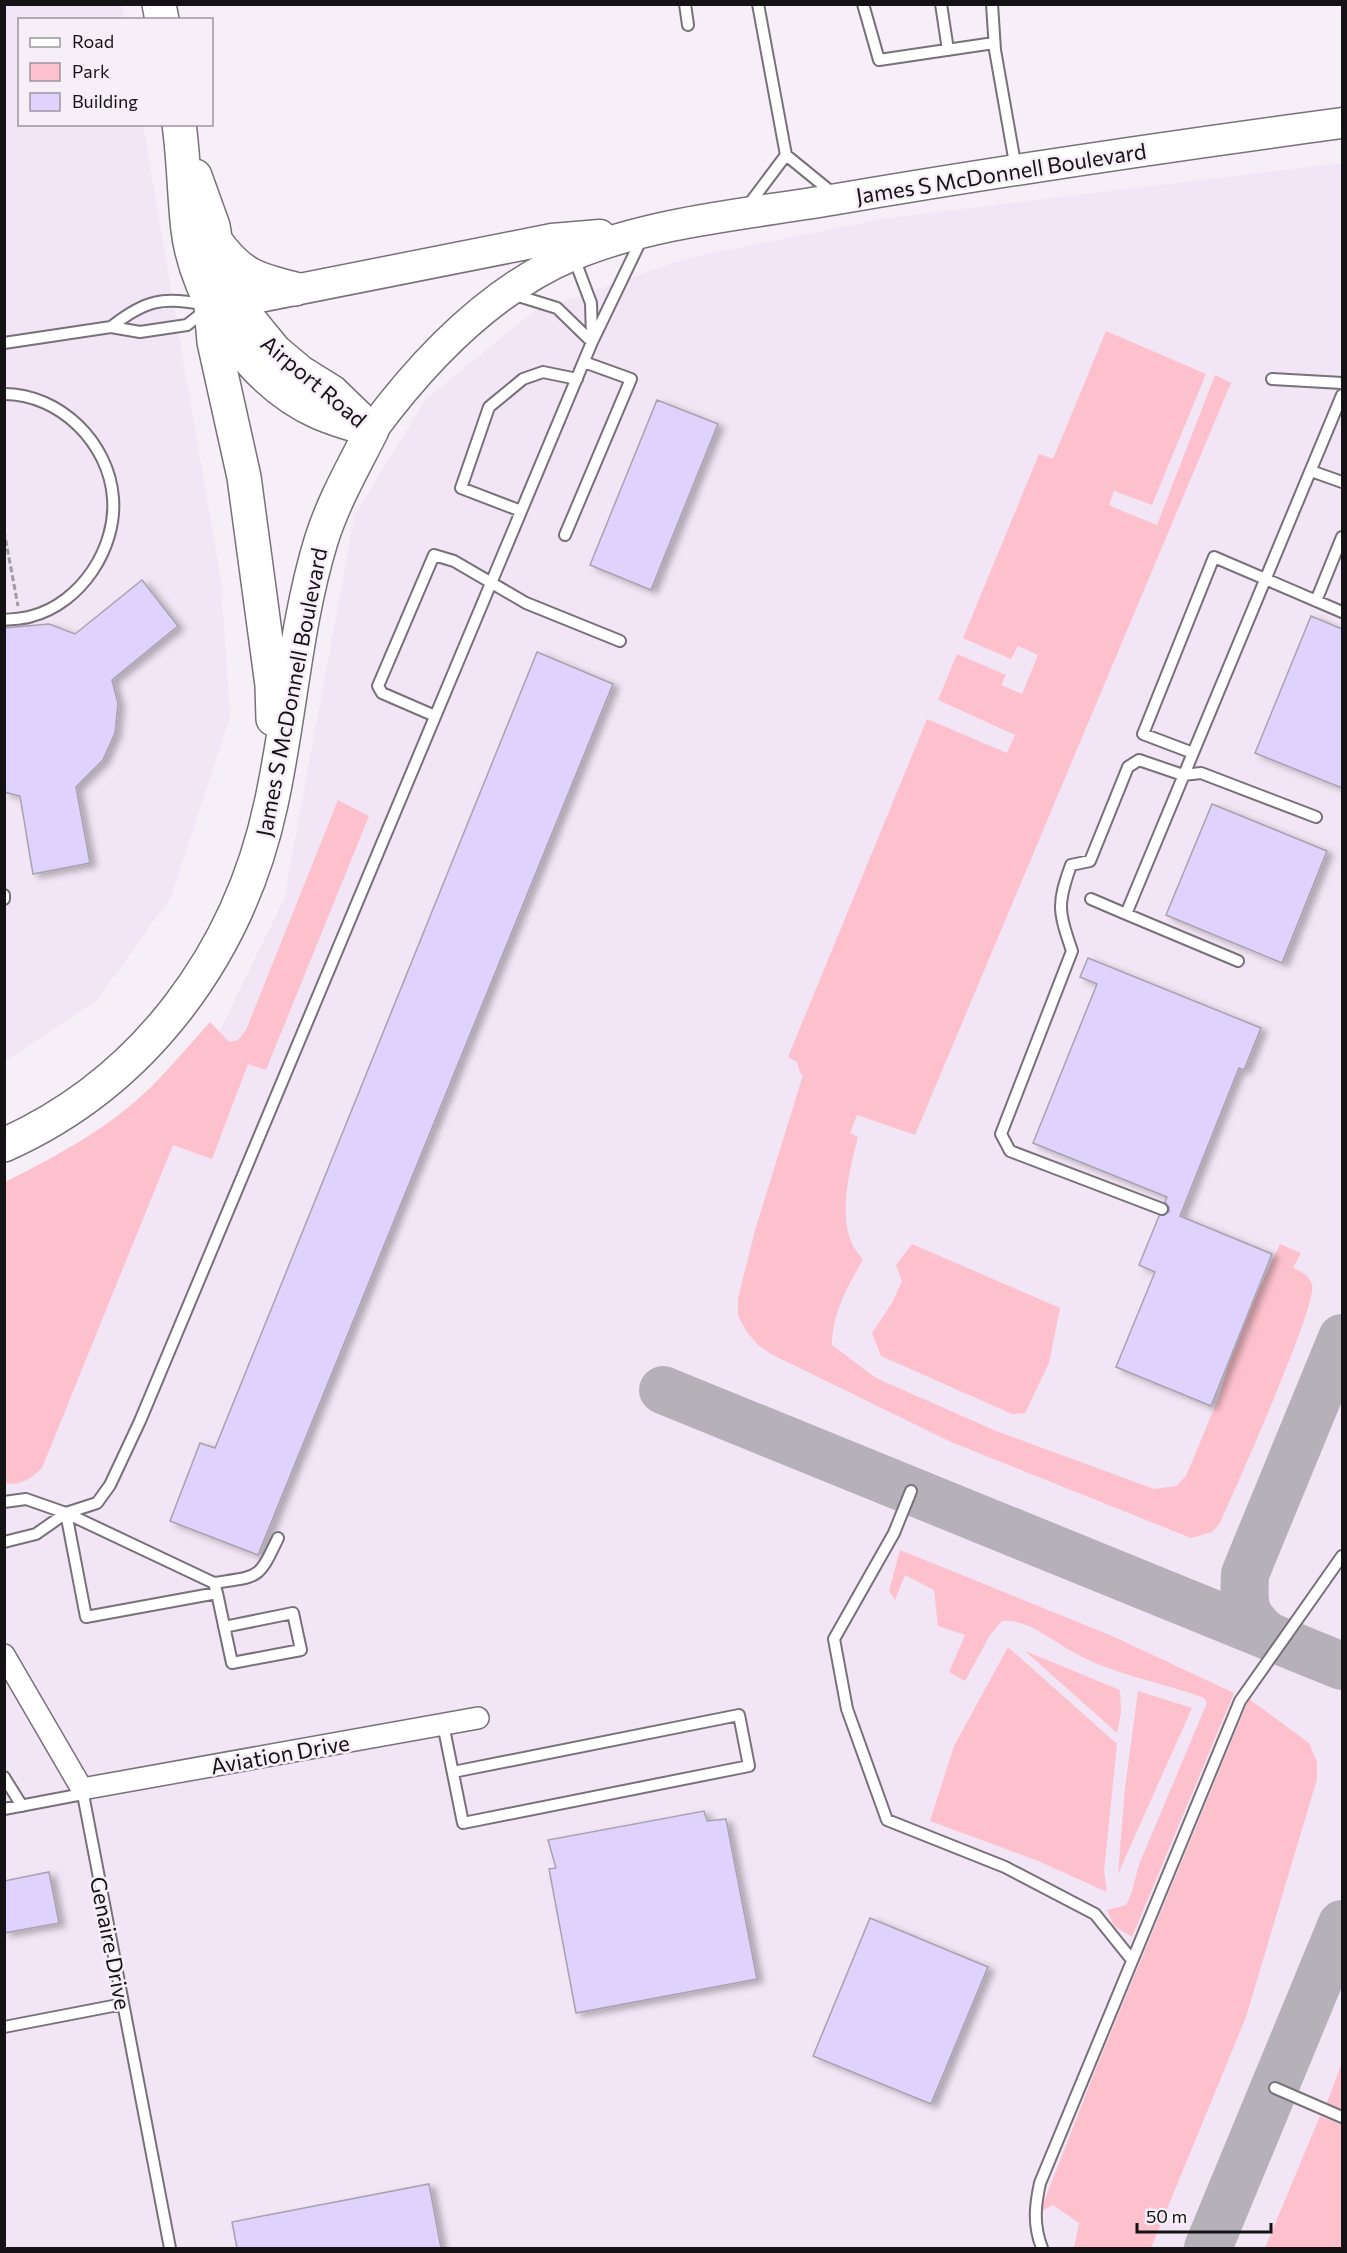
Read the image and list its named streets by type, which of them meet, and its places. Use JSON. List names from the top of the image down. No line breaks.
{"streets":{"main road":["James S McDonnell Boulevard","Airport Road"],"street":["Aviation Drive","Genaire Drive"]},"crossings":[["James S McDonnell Boulevard","Airport Road"],["Aviation Drive","Genaire Drive"]],"legend":["Road","Park","Building"],"scale_bar":"50 m"}
